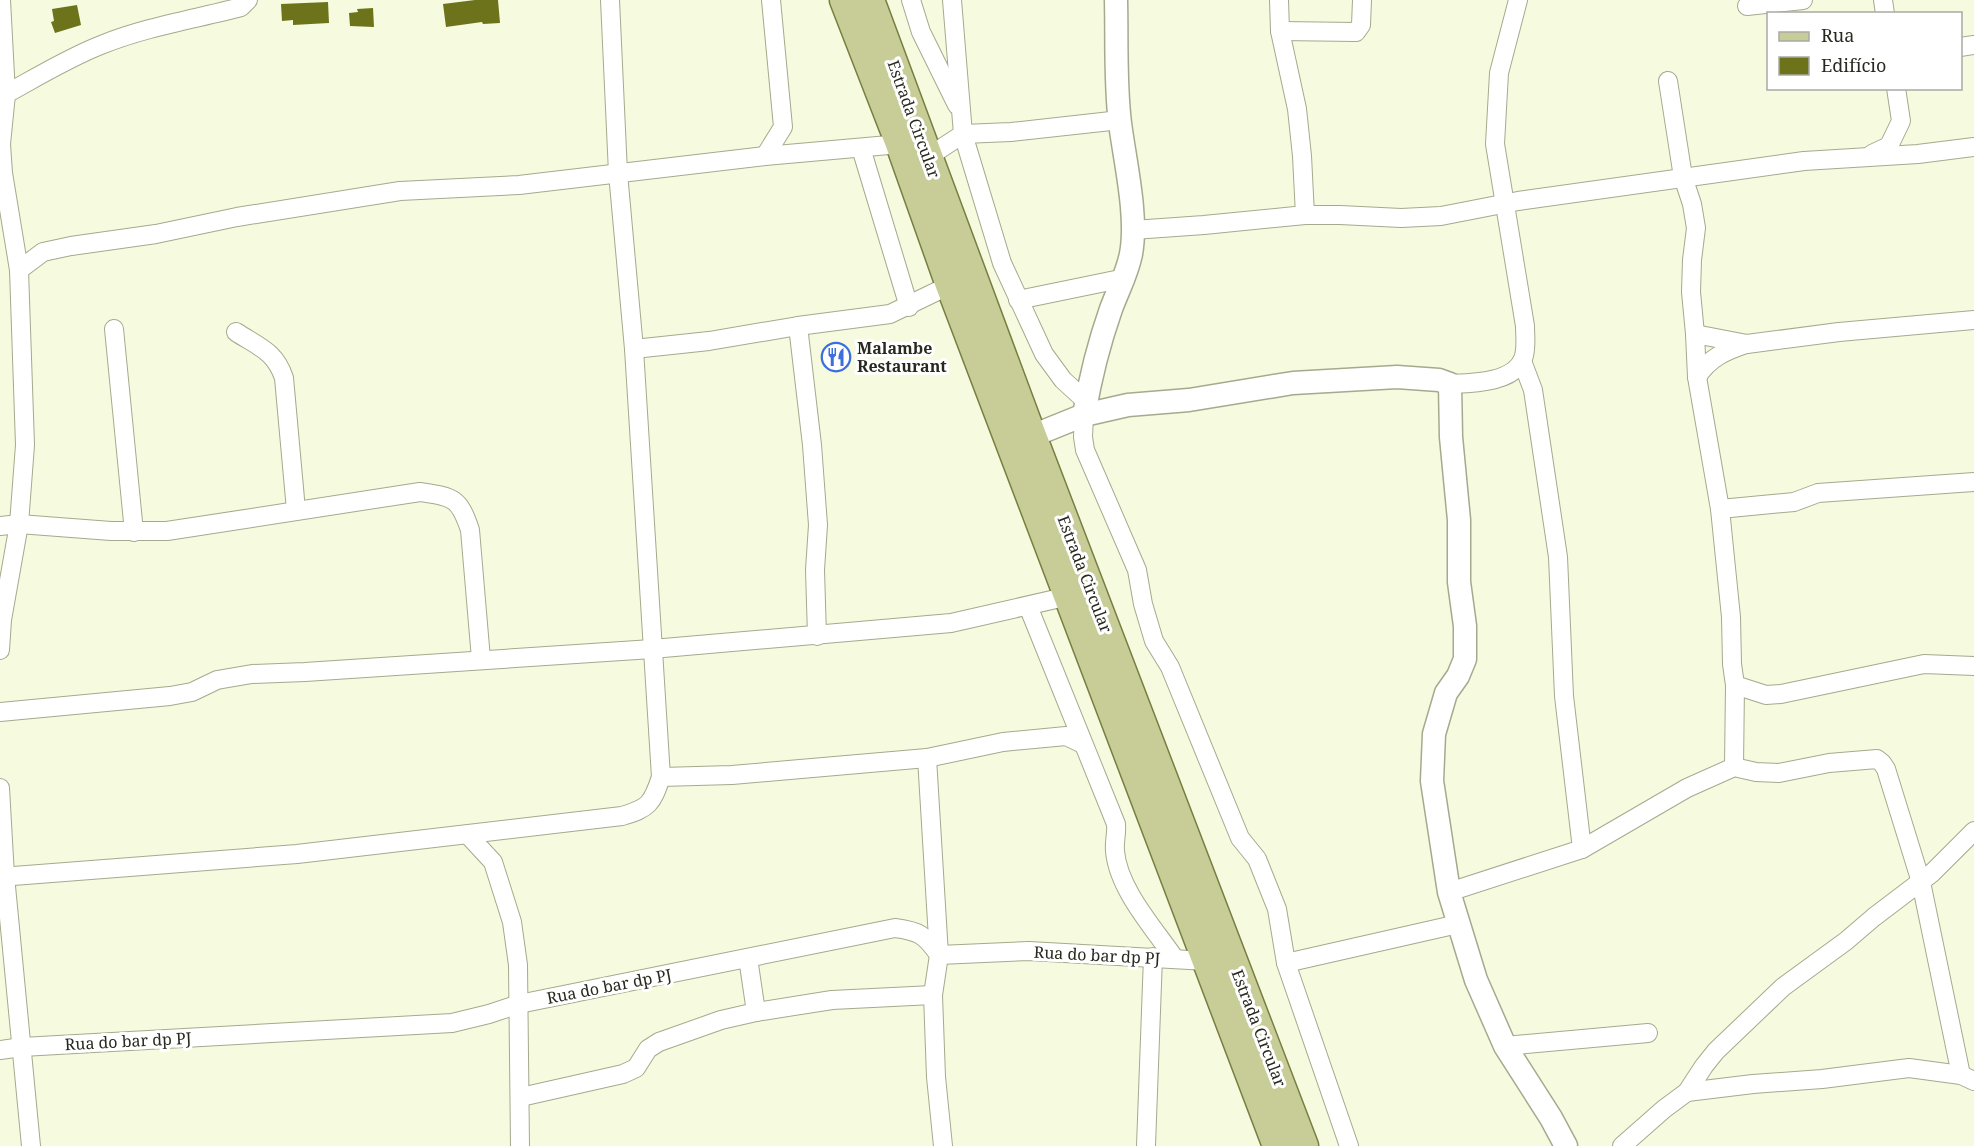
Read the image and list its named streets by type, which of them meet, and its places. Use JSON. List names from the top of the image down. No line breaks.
{"streets":{"main road":["Estrada Circular"],"street":["Rua do bar dp PJ"]},"crossings":[["Estrada Circular","Rua do bar dp PJ"]],"places":{"restaurant":["Malambe Restaurant"]},"legend":["Rua","Edifício"]}
